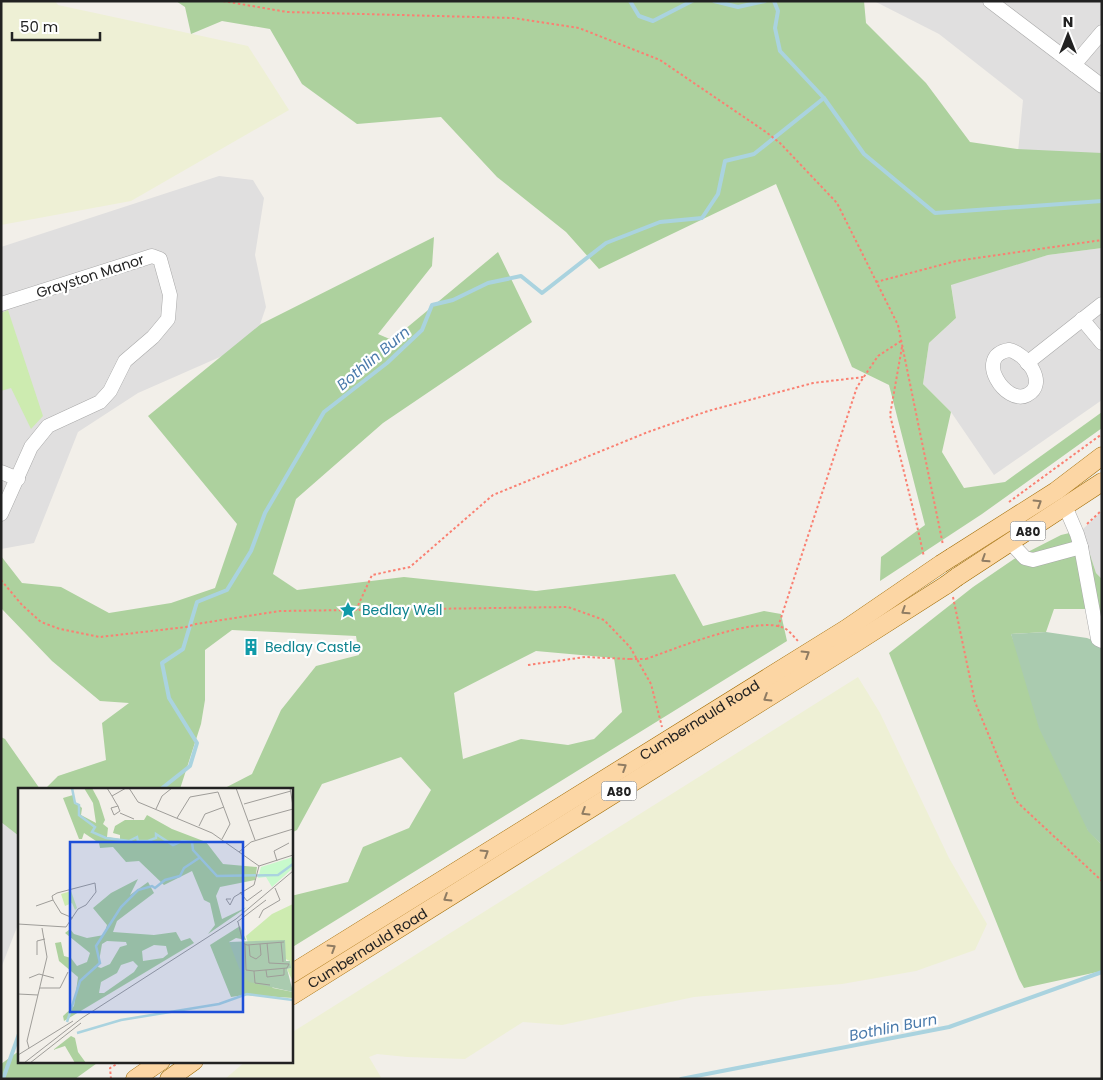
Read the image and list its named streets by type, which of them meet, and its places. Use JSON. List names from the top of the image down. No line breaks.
{"streets":{"main road":["A80","Cumbernauld Road"],"street":["Grayston Manor"]},"water":["Bothlin Burn"],"places":{"place":["Bedlay Well"],"building":["Bedlay Castle"]},"scale_bar":"50 m","north":"top"}
